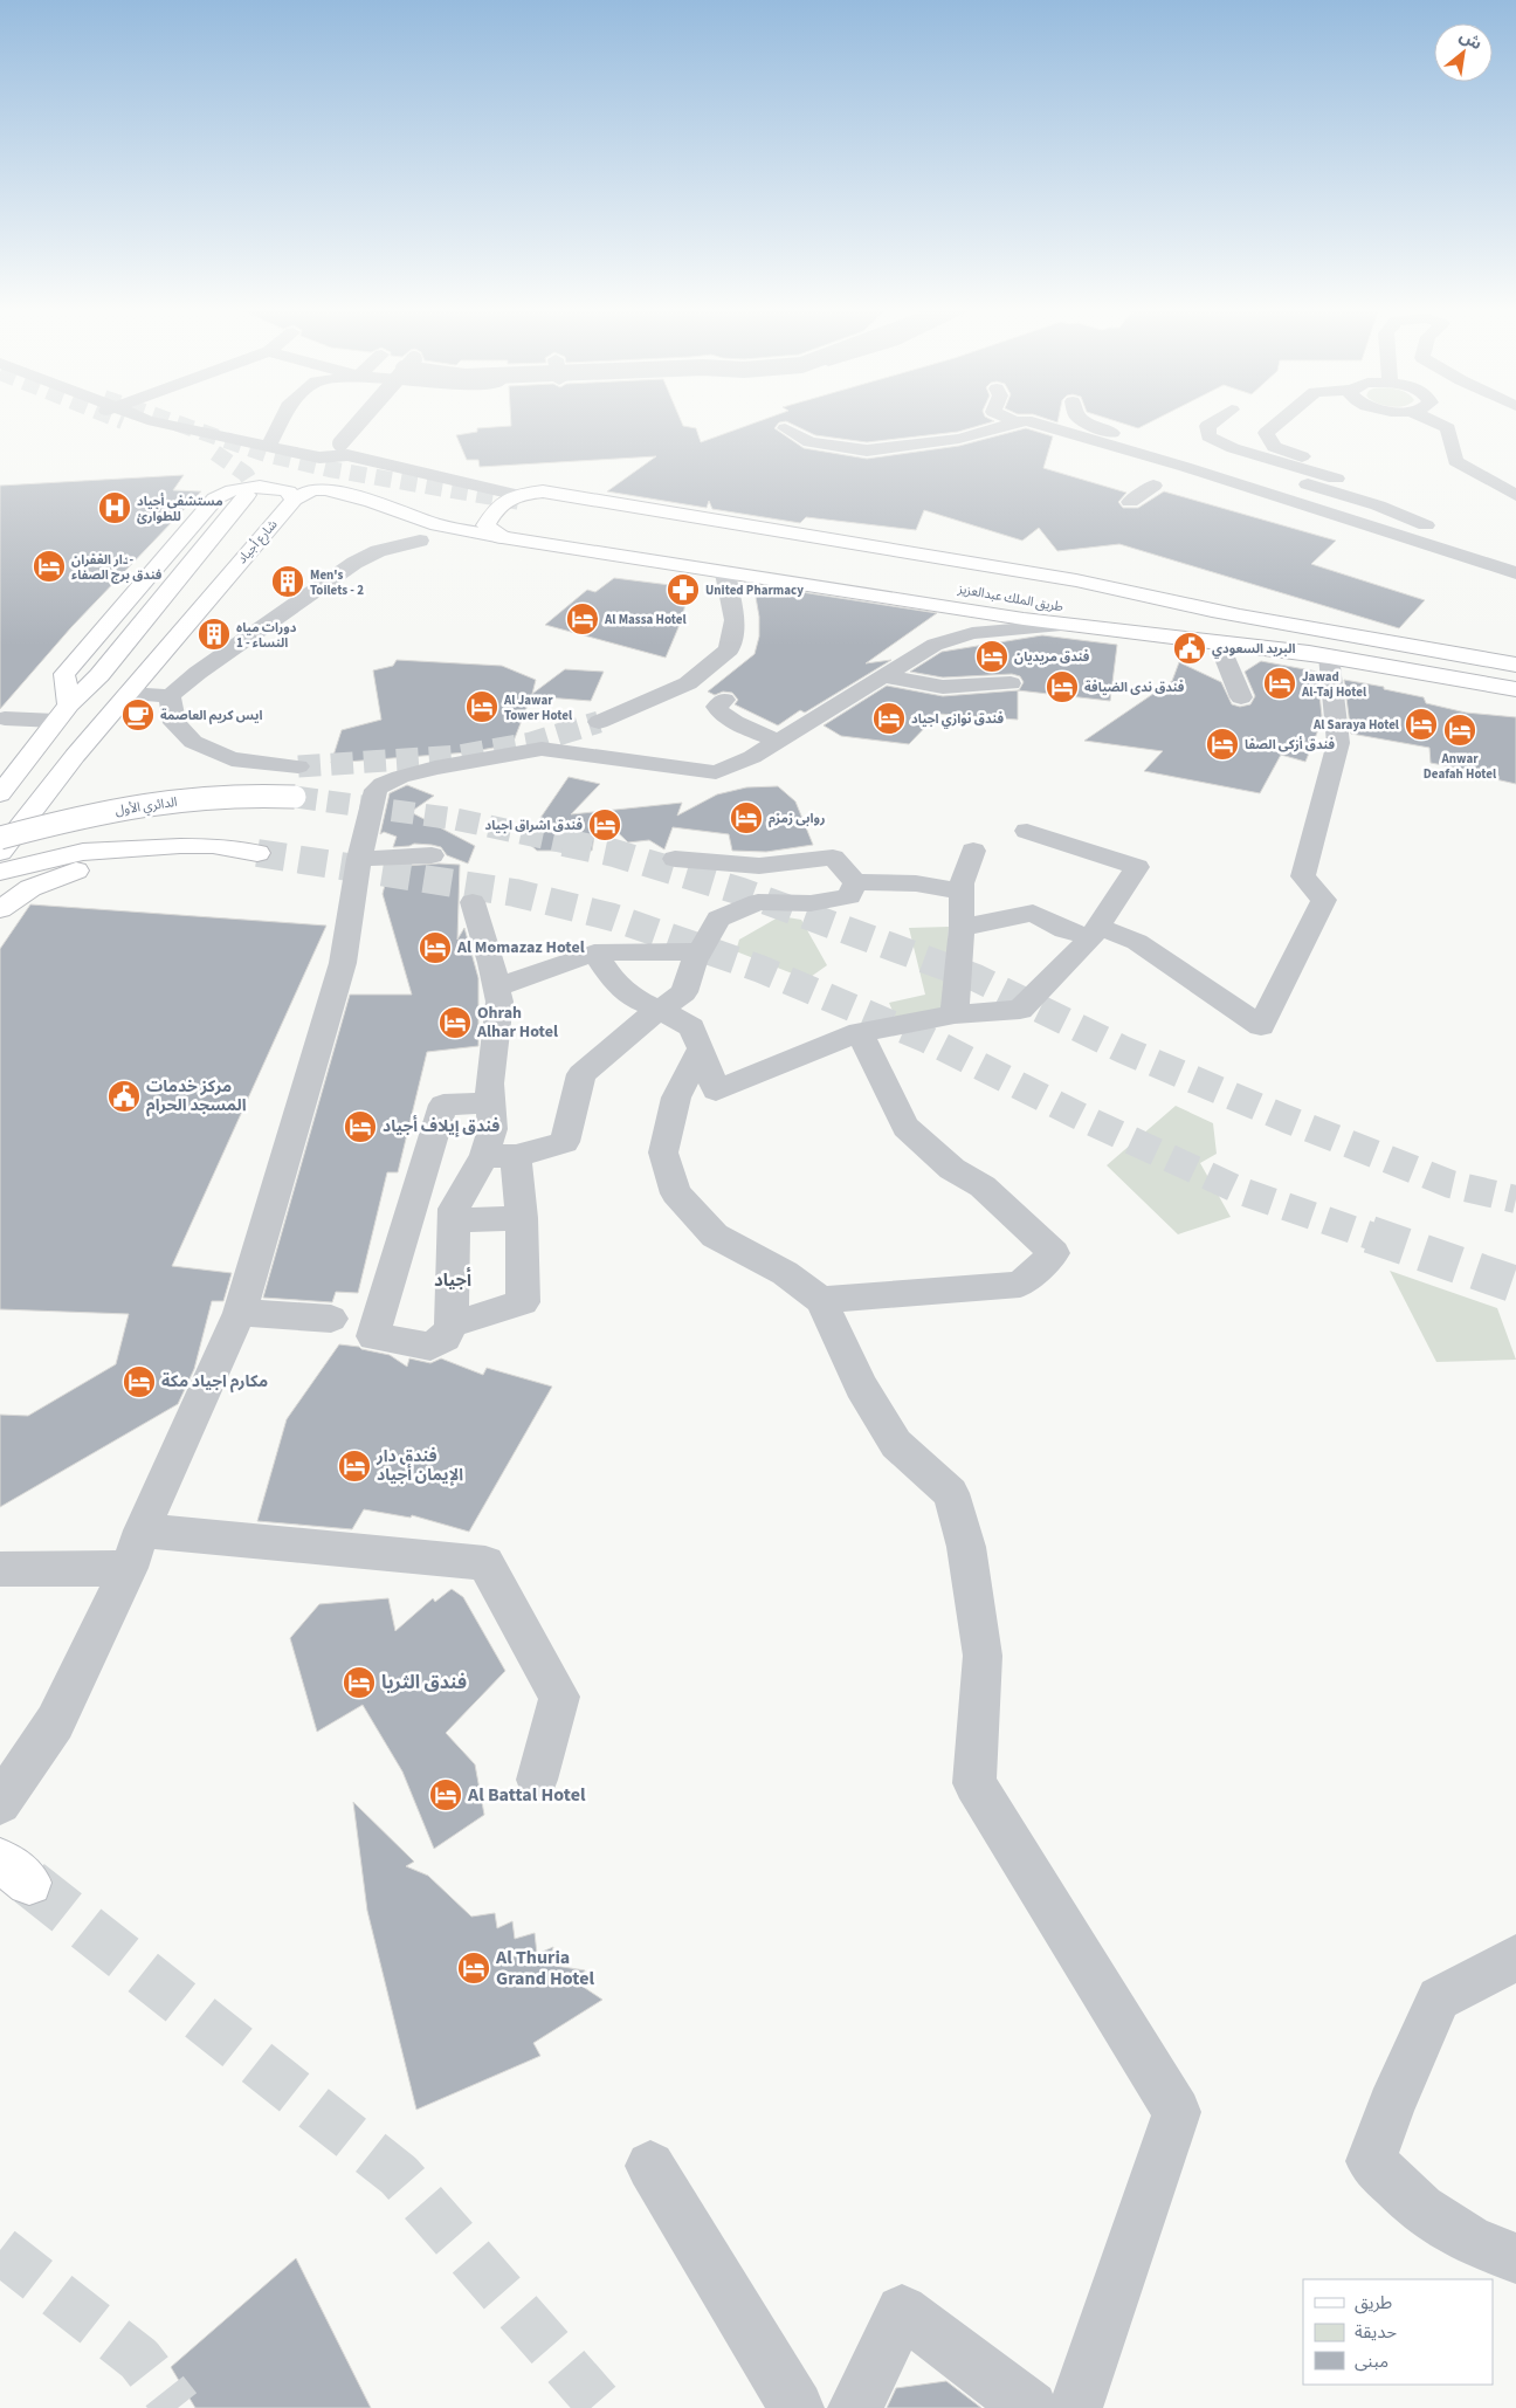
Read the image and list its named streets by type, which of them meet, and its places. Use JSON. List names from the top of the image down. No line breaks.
{"streets":{"main road":["شارع أجياد","طريق الملك عبدالعزيز","الدائري الأول"]},"districts":["أجياد"],"places":{"hospital":["مستشفى أجياد للطوارئ"],"hotel":["دار الغفران- فندق برج الصفاء","Al Massa Hotel","فندق مريديان","Jawad Al-Taj Hotel","فندق ندى الضيافة","Al Jawar Tower Hotel","فندق نوازي اجياد","Al Saraya Hotel","Anwar Deafah Hotel","فندق أزكى الصفا","روابی زمزم","فندق اشراق اجياد","Al Momazaz Hotel","Ohrah Alhar Hotel","فندق إيلاف أجياد","مكارم اجياد مكة","فندق دار الإيمان أجياد","فندق الثريا","Al Battal Hotel","Al Thuria Grand Hotel"],"building":["Men's Toilets - 2","دورات مياه النساء - 1"],"pharmacy":["United Pharmacy"],"public building":["البريد السعودي","مركز خدمات المسجد الحرام"],"cafe":["ايس كريم العاصمة"]},"legend":["طريق","حديقة","مبنى"],"north":"top right"}
